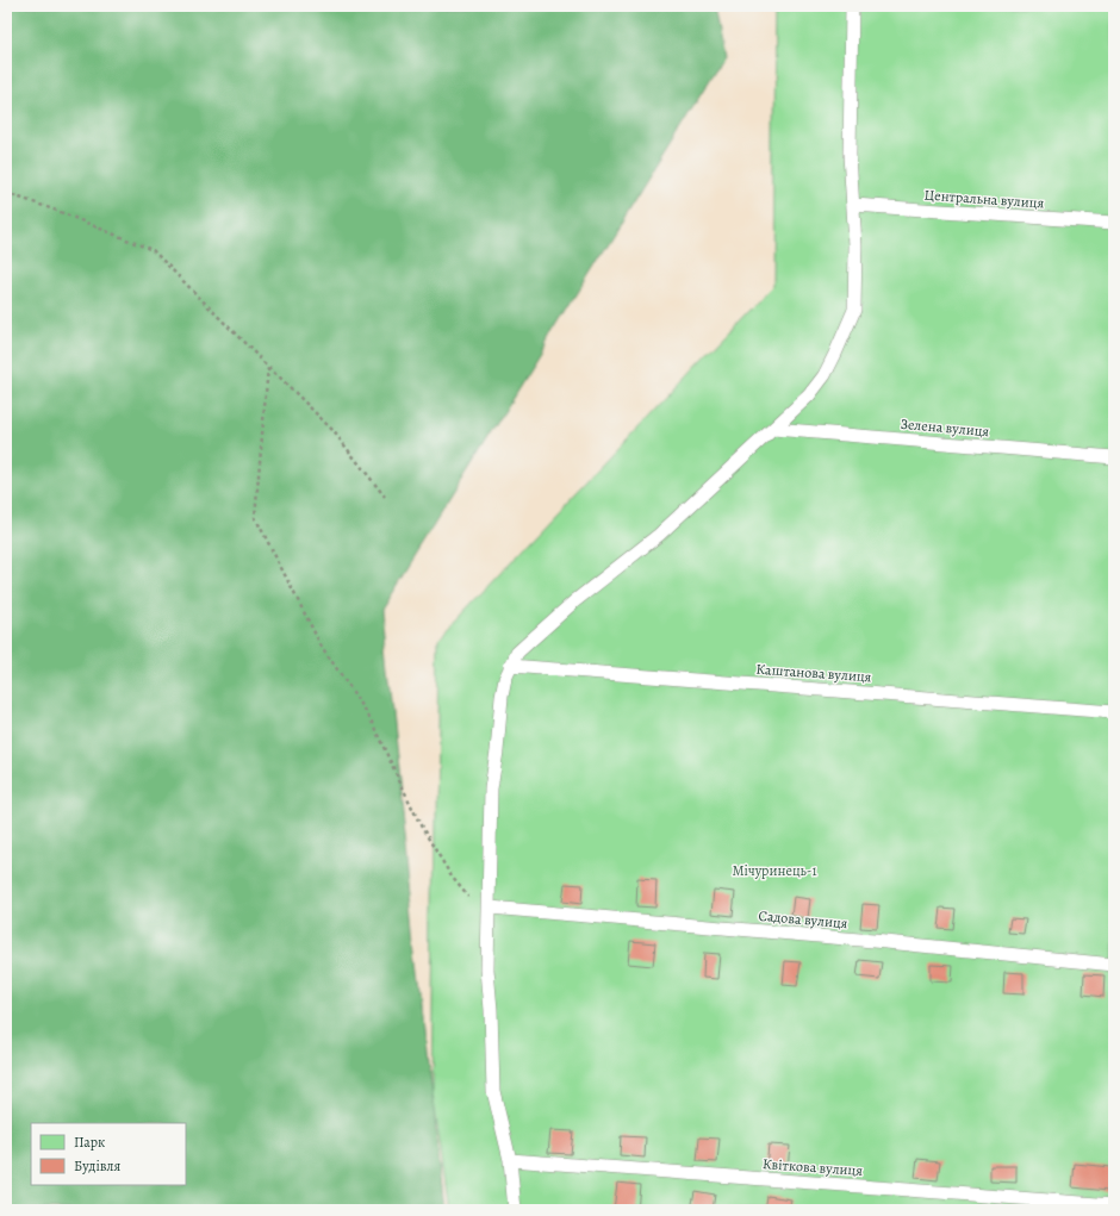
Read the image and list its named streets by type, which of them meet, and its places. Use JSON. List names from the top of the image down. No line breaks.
{"streets":{"lane":["Центральна вулиця","Зелена вулиця","Каштанова вулиця","Садова вулиця","Квіткова вулиця"]},"parks":["Мічуринець-1"],"legend":["Парк","Будівля"]}
